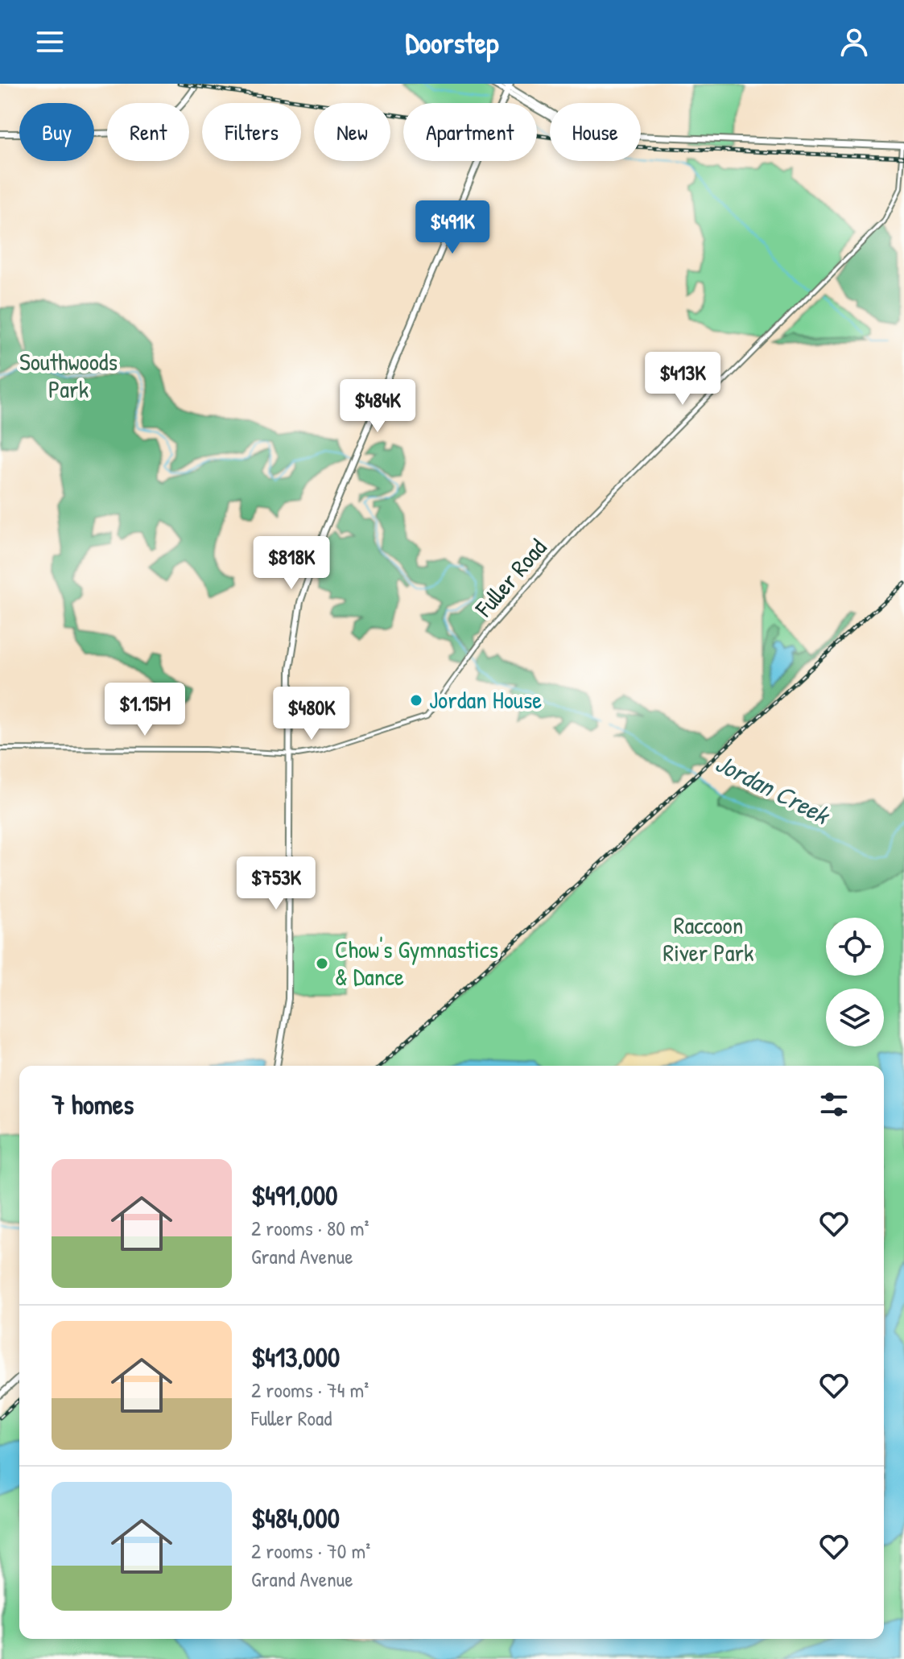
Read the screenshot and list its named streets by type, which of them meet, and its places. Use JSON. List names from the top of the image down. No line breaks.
{"streets":{"street":["Fuller Road"]},"water":["Jordan Creek"],"parks":["Southwoods Park","Raccoon River Park"],"places":["Jordan House","Chow's Gymnastics & Dance"],"page":{"header":"Doorstep","chip":["Buy","Rent","Filters","New","Apartment","House"],"price":["$491K","$413K","$484K","$818K","$1.15M","$480K","$753K"],"heading":"7 homes","list":[{"name":"$491,000","note":"2 rooms · 80 m² · Grand Avenue"},{"name":"$413,000","note":"2 rooms · 74 m² · Fuller Road"},{"name":"$484,000","note":"2 rooms · 70 m² · Grand Avenue"}]}}
